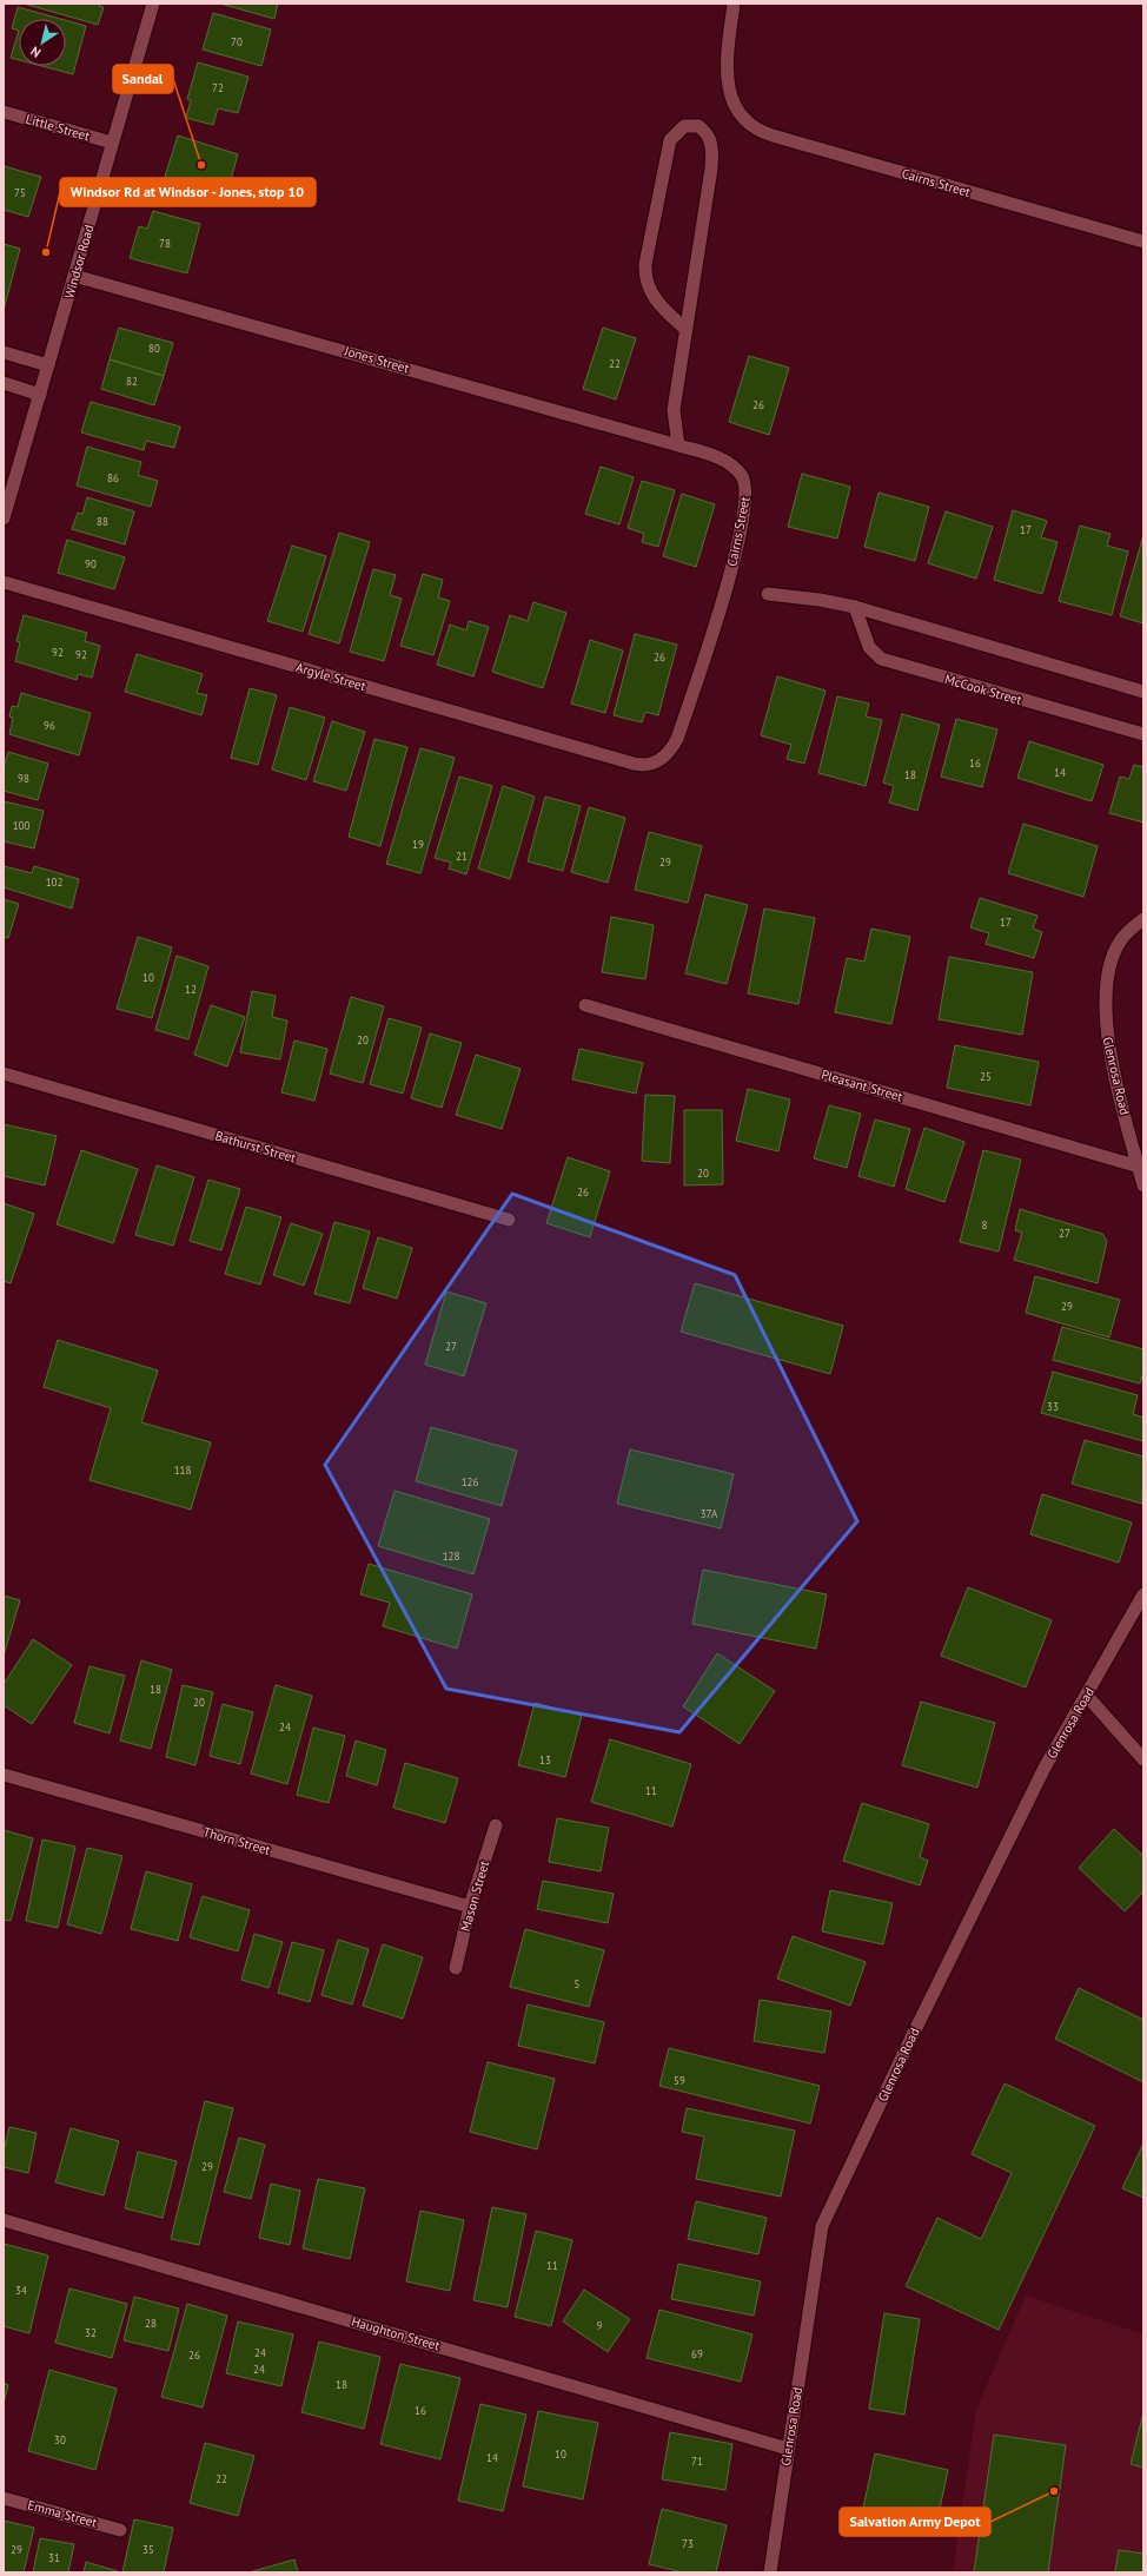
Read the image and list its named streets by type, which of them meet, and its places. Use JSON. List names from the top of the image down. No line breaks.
{"streets":{"street":["Little Street","Cairns Street","Windsor Road","Jones Street","Argyle Street","McCook Street","Glenrosa Road","Pleasant Street","Bathurst Street","Thorn Street","Mason Street","Haughton Street","Emma Street"]},"crossings":[["Little Street","Windsor Road"],["Cairns Street","Jones Street"],["Cairns Street","Argyle Street"],["Windsor Road","Jones Street"],["Glenrosa Road","Pleasant Street"],["Glenrosa Road","Haughton Street"],["Thorn Street","Mason Street"]],"places":["Sandal","Windsor Rd at Windsor - Jones, stop 10","Salvation Army Depot"],"house_numbers":["70","72","75","78","80","22","82","26","86","88","17","90","92","92","26","96","16","14","18","98","100","19","21","29","102","17","10","12","20","25","20","26","8","27","29","27","33","118","126","37A","128","18","20","24","13","11","5","59","29","11","34","28","9","32","24","69","26","24","18","16","30","10","14","71","22","73","29","35","31"],"north":"bottom left"}
